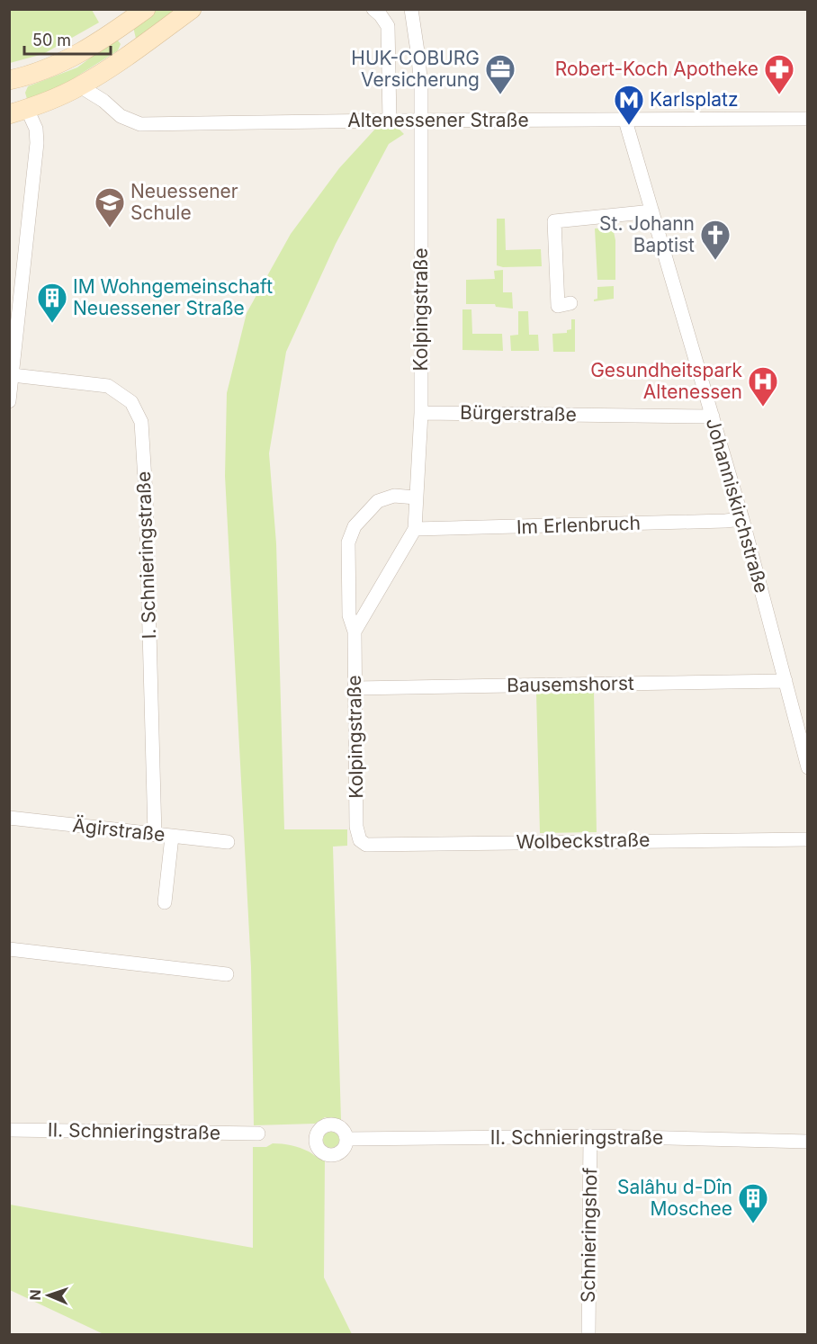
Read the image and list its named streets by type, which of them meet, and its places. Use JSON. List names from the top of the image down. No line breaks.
{"streets":{"street":["Altenessener Straße","Kolpingstraße","Bürgerstraße","Johanniskirchstraße","Im Erlenbruch","I. Schnieringstraße","Bausemshorst","Ägirstraße","Wolbeckstraße","II. Schnieringstraße","Schnieringshof"]},"crossings":[["Altenessener Straße","Kolpingstraße"],["Altenessener Straße","Johanniskirchstraße"],["Kolpingstraße","Bürgerstraße"],["Kolpingstraße","Im Erlenbruch"],["Kolpingstraße","Bausemshorst"],["Kolpingstraße","Wolbeckstraße"],["Bürgerstraße","Johanniskirchstraße"],["Johanniskirchstraße","Im Erlenbruch"],["Johanniskirchstraße","Bausemshorst"],["I. Schnieringstraße","Ägirstraße"],["II. Schnieringstraße","Schnieringshof"]],"places":{"office":["HUK-COBURG Versicherung"],"pharmacy":["Robert-Koch Apotheke"],"metro station":["Karlsplatz"],"school or university":["Neuessener Schule"],"church":["St. Johann Baptist"],"building":["IM Wohngemeinschaft Neuessener Straße","Salâhu d-Dîn Moschee"],"hospital":["Gesundheitspark Altenessen"]},"scale_bar":"50 m","north":"left"}
